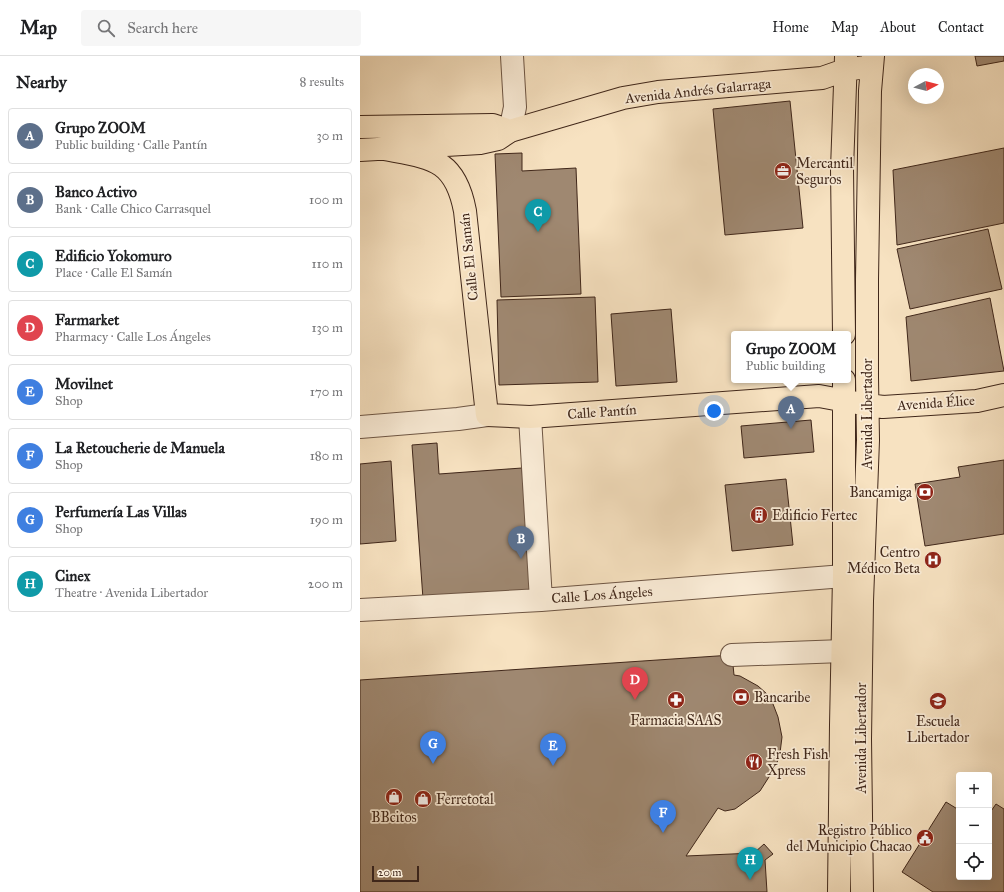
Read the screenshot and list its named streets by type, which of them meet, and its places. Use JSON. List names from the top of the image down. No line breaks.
{"streets":{"main road":["Avenida Andrés Galarraga","Calle El Samán","Avenida Élice","Calle Pantín","Avenida Libertador"],"street":["Calle Los Ángeles"]},"crossings":[["Avenida Andrés Galarraga","Calle El Samán"],["Avenida Andrés Galarraga","Avenida Libertador"],["Calle El Samán","Calle Pantín"],["Avenida Élice","Calle Pantín"],["Avenida Élice","Avenida Libertador"],["Calle Pantín","Avenida Libertador"],["Avenida Libertador","Calle Los Ángeles"]],"places":{"office":["Mercantil Seguros"],"bank":["Bancamiga","Bancaribe"],"building":["Edificio Fertec"],"hospital":["Centro Médico Beta"],"pharmacy":["Farmacia SAAS"],"school or university":["Escuela Libertador"],"restaurant":["Fresh Fish Xpress"],"shop":["BBcitos","Ferretotal"],"public building":["Registro Público del Municipio Chacao"]},"scale_bar":"20 m","north":"right","page":{"header":"Map","search":"Search here","nav":["Home","Map","About","Contact"],"heading":["Nearby","8 results"],"list":[{"mark":"A","name":"Grupo ZOOM","note":"Public building · Calle Pantín","value":"30 m"},{"mark":"B","name":"Banco Activo","note":"Bank · Calle Chico Carrasquel","value":"100 m"},{"mark":"C","name":"Edificio Yokomuro","note":"Place · Calle El Samán","value":"110 m"},{"mark":"D","name":"Farmarket","note":"Pharmacy · Calle Los Ángeles","value":"130 m"},{"mark":"E","name":"Movilnet","note":"Shop","value":"170 m"},{"mark":"F","name":"La Retoucherie de Manuela","note":"Shop","value":"180 m"},{"mark":"G","name":"Perfumería Las Villas","note":"Shop","value":"190 m"},{"mark":"H","name":"Cinex","note":"Theatre · Avenida Libertador","value":"200 m"}],"pins":["C","A","B","D","G","E","F","H"],"popup":["Grupo ZOOM","Public building"],"map_buttons":["+","−"],"scale":"20 m"}}
